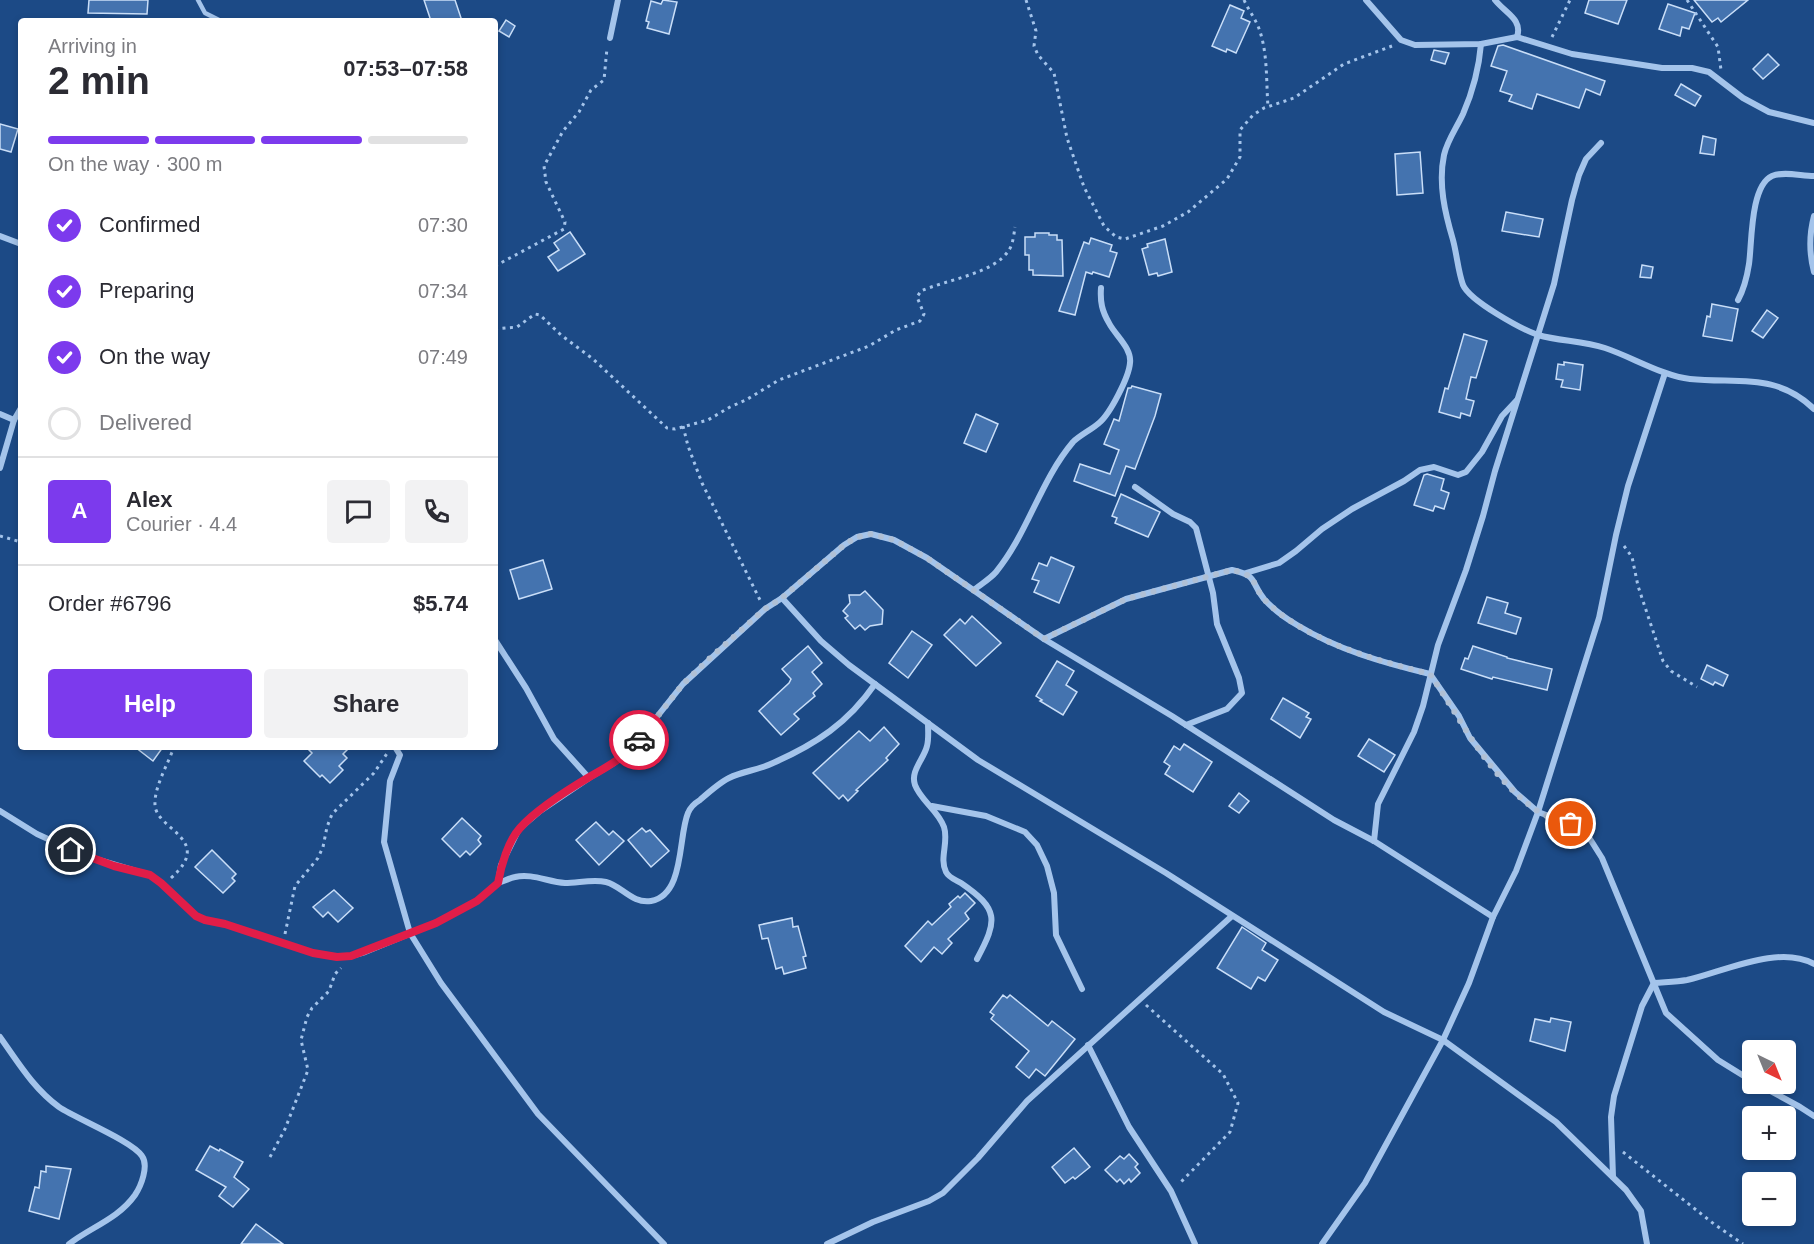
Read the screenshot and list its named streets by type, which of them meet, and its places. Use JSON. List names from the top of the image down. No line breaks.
{"north":"bottom right","page":{"heading":["2 min","Arriving in","07:53–07:58"],"panel":["Alex","Courier · 4.4","Order #6796","$5.74"],"bar":"On the way · 300 m","list":[["Confirmed","07:30"],["Preparing","07:34"],["On the way","07:49"],"Delivered"],"round":"A","buttons":["Help","Share"],"map_buttons":["+","−"]}}
